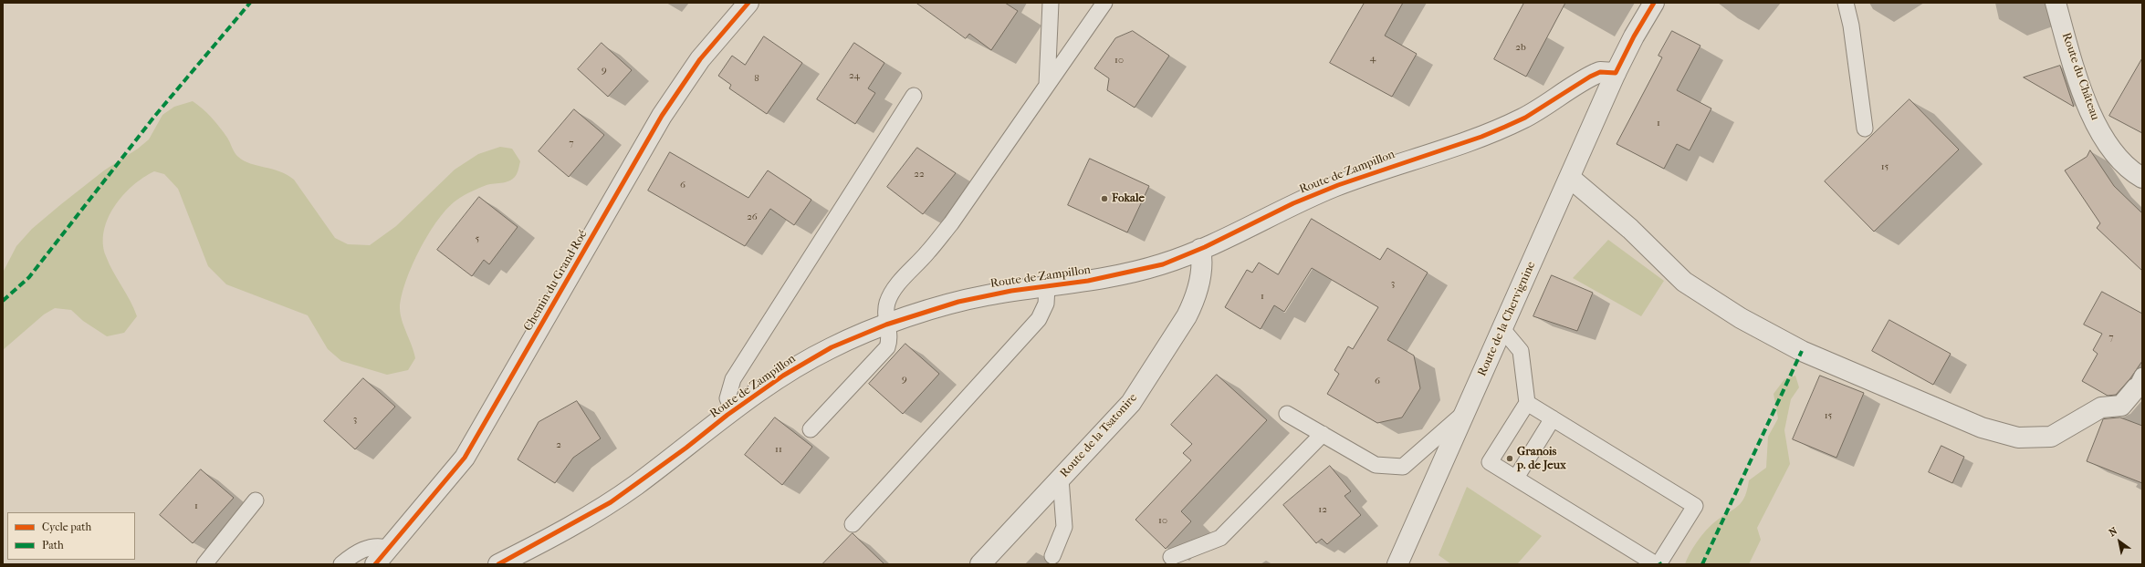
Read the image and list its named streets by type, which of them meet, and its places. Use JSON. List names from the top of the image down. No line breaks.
{"streets":{"street":["Route du Château","Route de Zampillon","Chemin du Grand Roé","Route de la Chervignine","Route de la Tsatonire"]},"crossings":[["Route de Zampillon","Route de la Chervignine"],["Route de Zampillon","Route de la Tsatonire"]],"places":["Fokale","Granois p. de Jeux"],"house_numbers":["2b","4","10","9","24","8","1","7","15","22","6","26","5","3","1","7","9","6","15","3","2","11","1","12","10"],"legend":["Cycle path","Path"],"north":"top left"}
